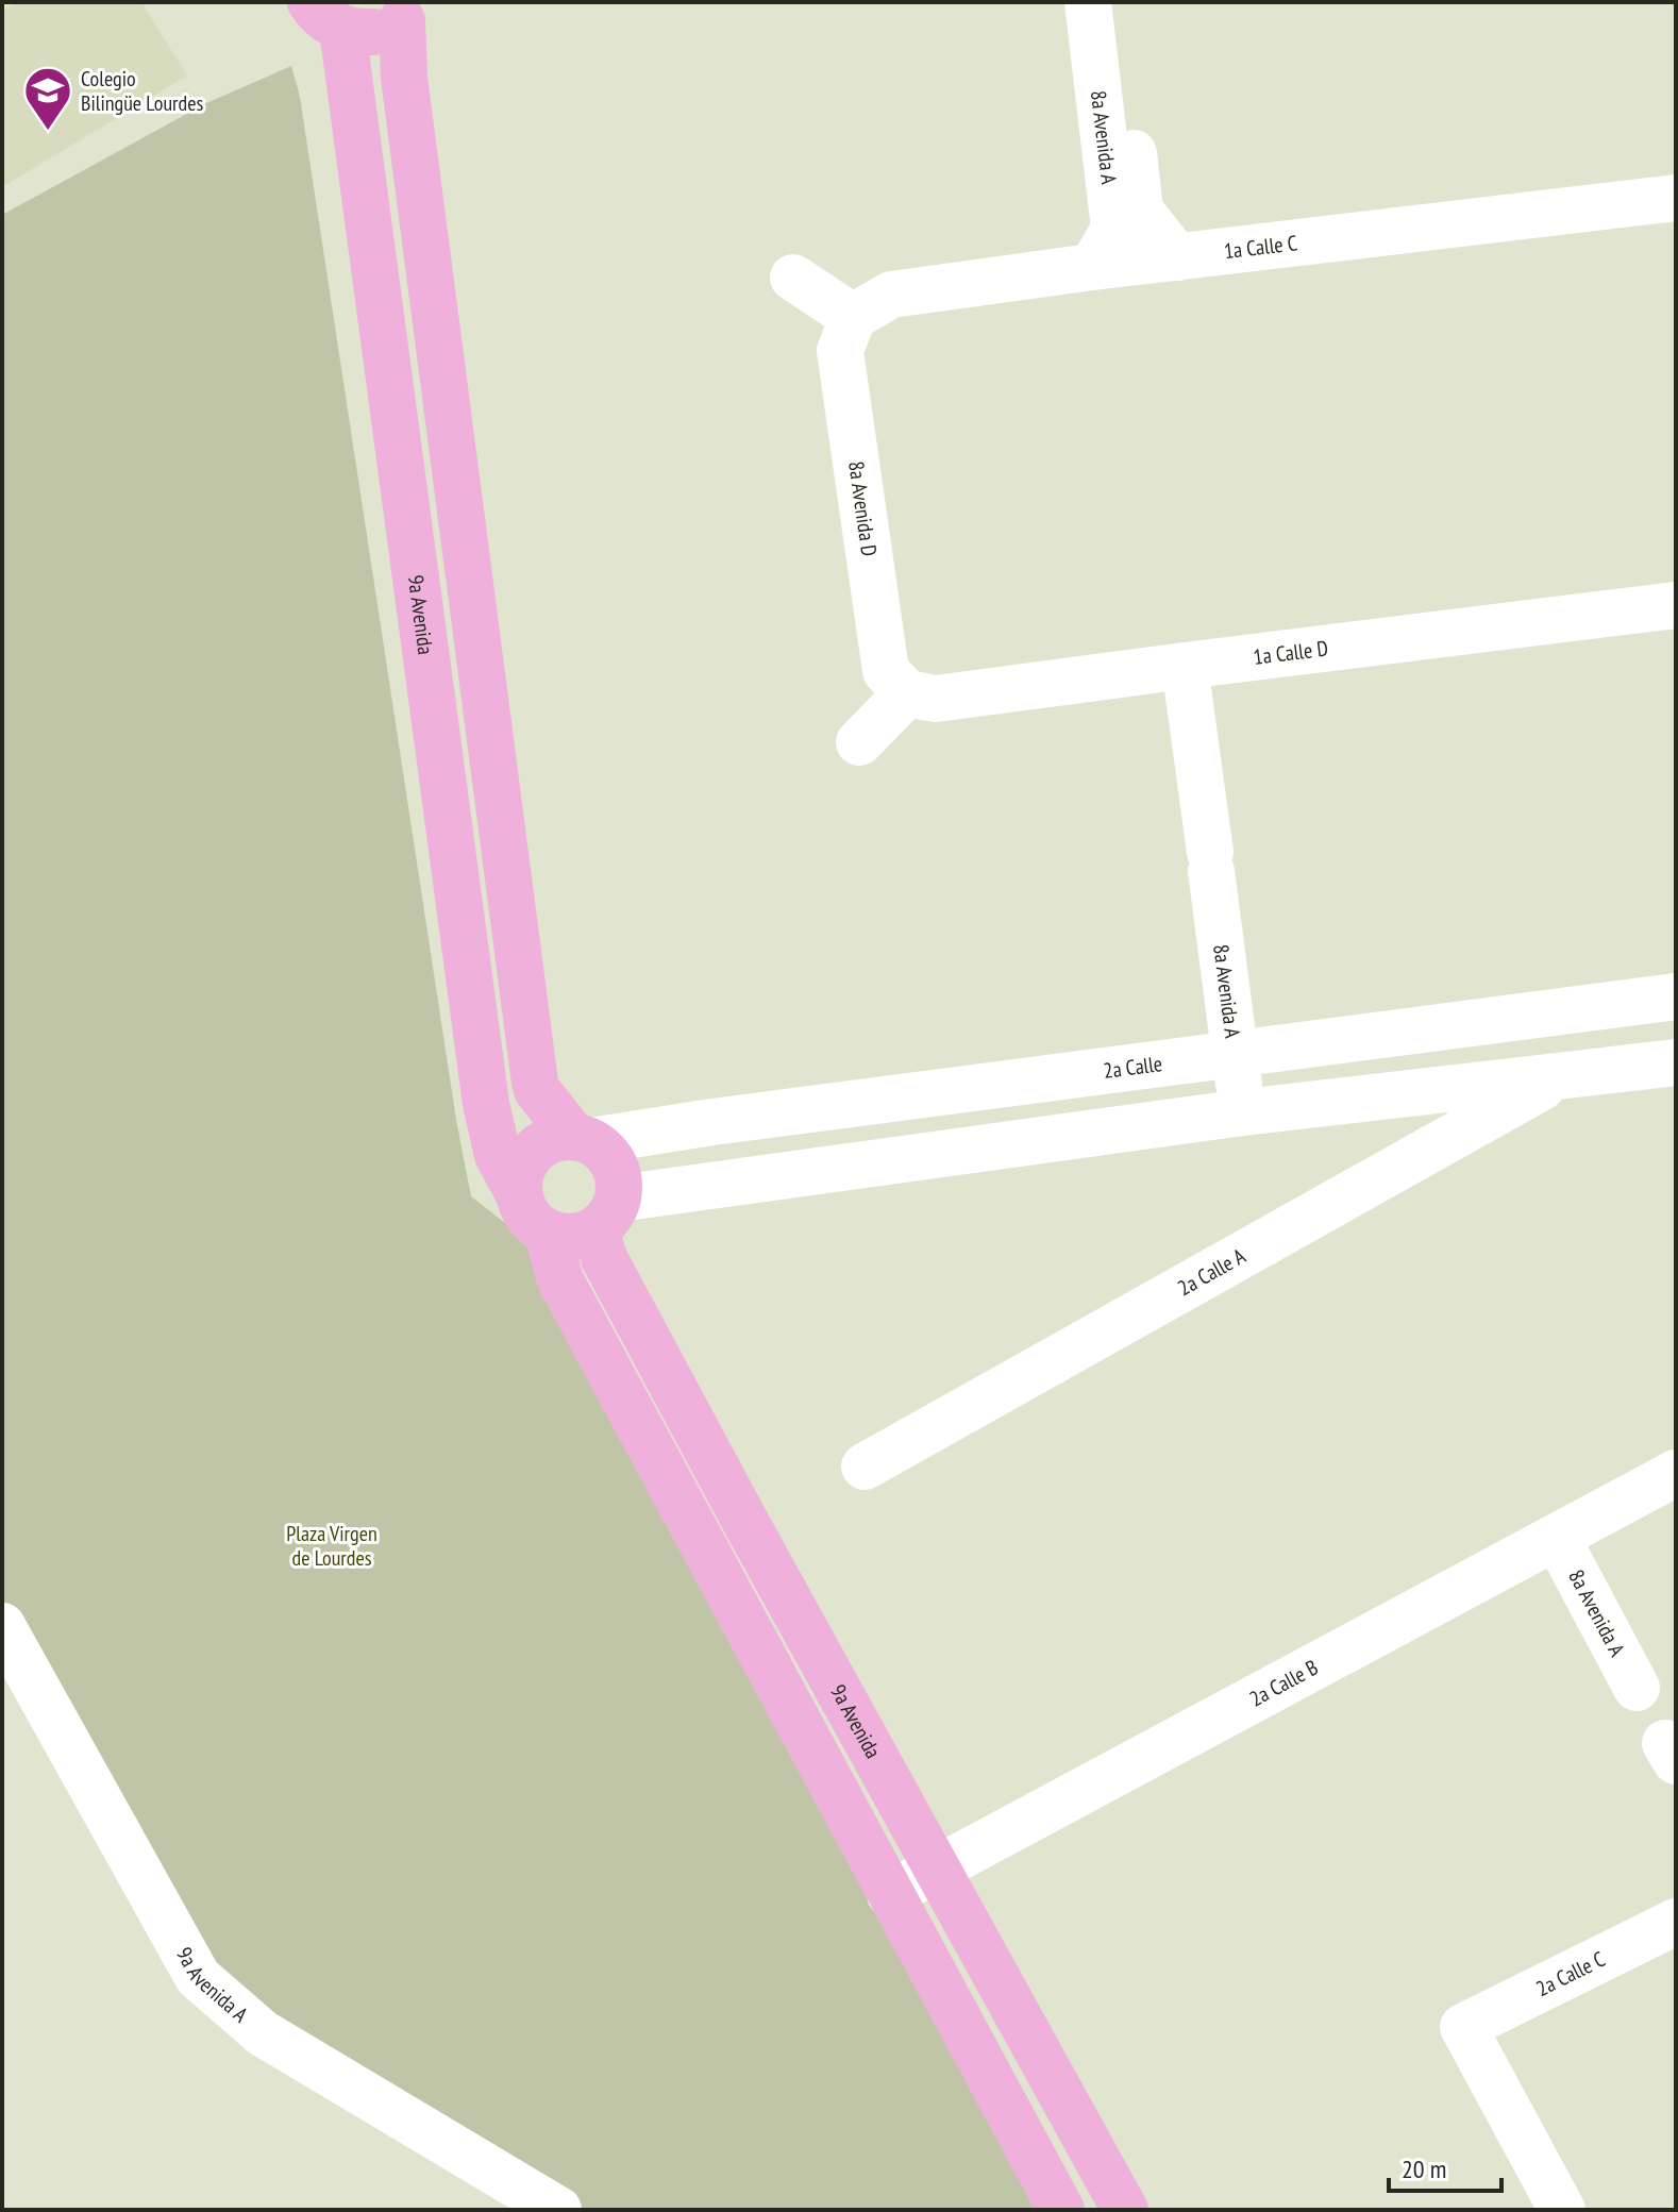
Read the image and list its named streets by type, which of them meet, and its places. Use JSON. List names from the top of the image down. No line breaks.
{"streets":{"main road":["9a Avenida"],"street":["8a Avenida A","1a Calle C","8a Avenida D","1a Calle D","2a Calle","2a Calle A","2a Calle B","2a Calle C","9a Avenida A"]},"crossings":[["8a Avenida A","1a Calle C"],["8a Avenida A","1a Calle D"],["8a Avenida A","2a Calle"],["8a Avenida A","2a Calle B"],["1a Calle C","8a Avenida D"],["8a Avenida D","1a Calle D"],["9a Avenida","2a Calle"],["9a Avenida","2a Calle B"]],"parks":["Plaza Virgen de Lourdes"],"places":{"school or university":["Colegio Bilingüe Lourdes"]},"scale_bar":"20 m"}
